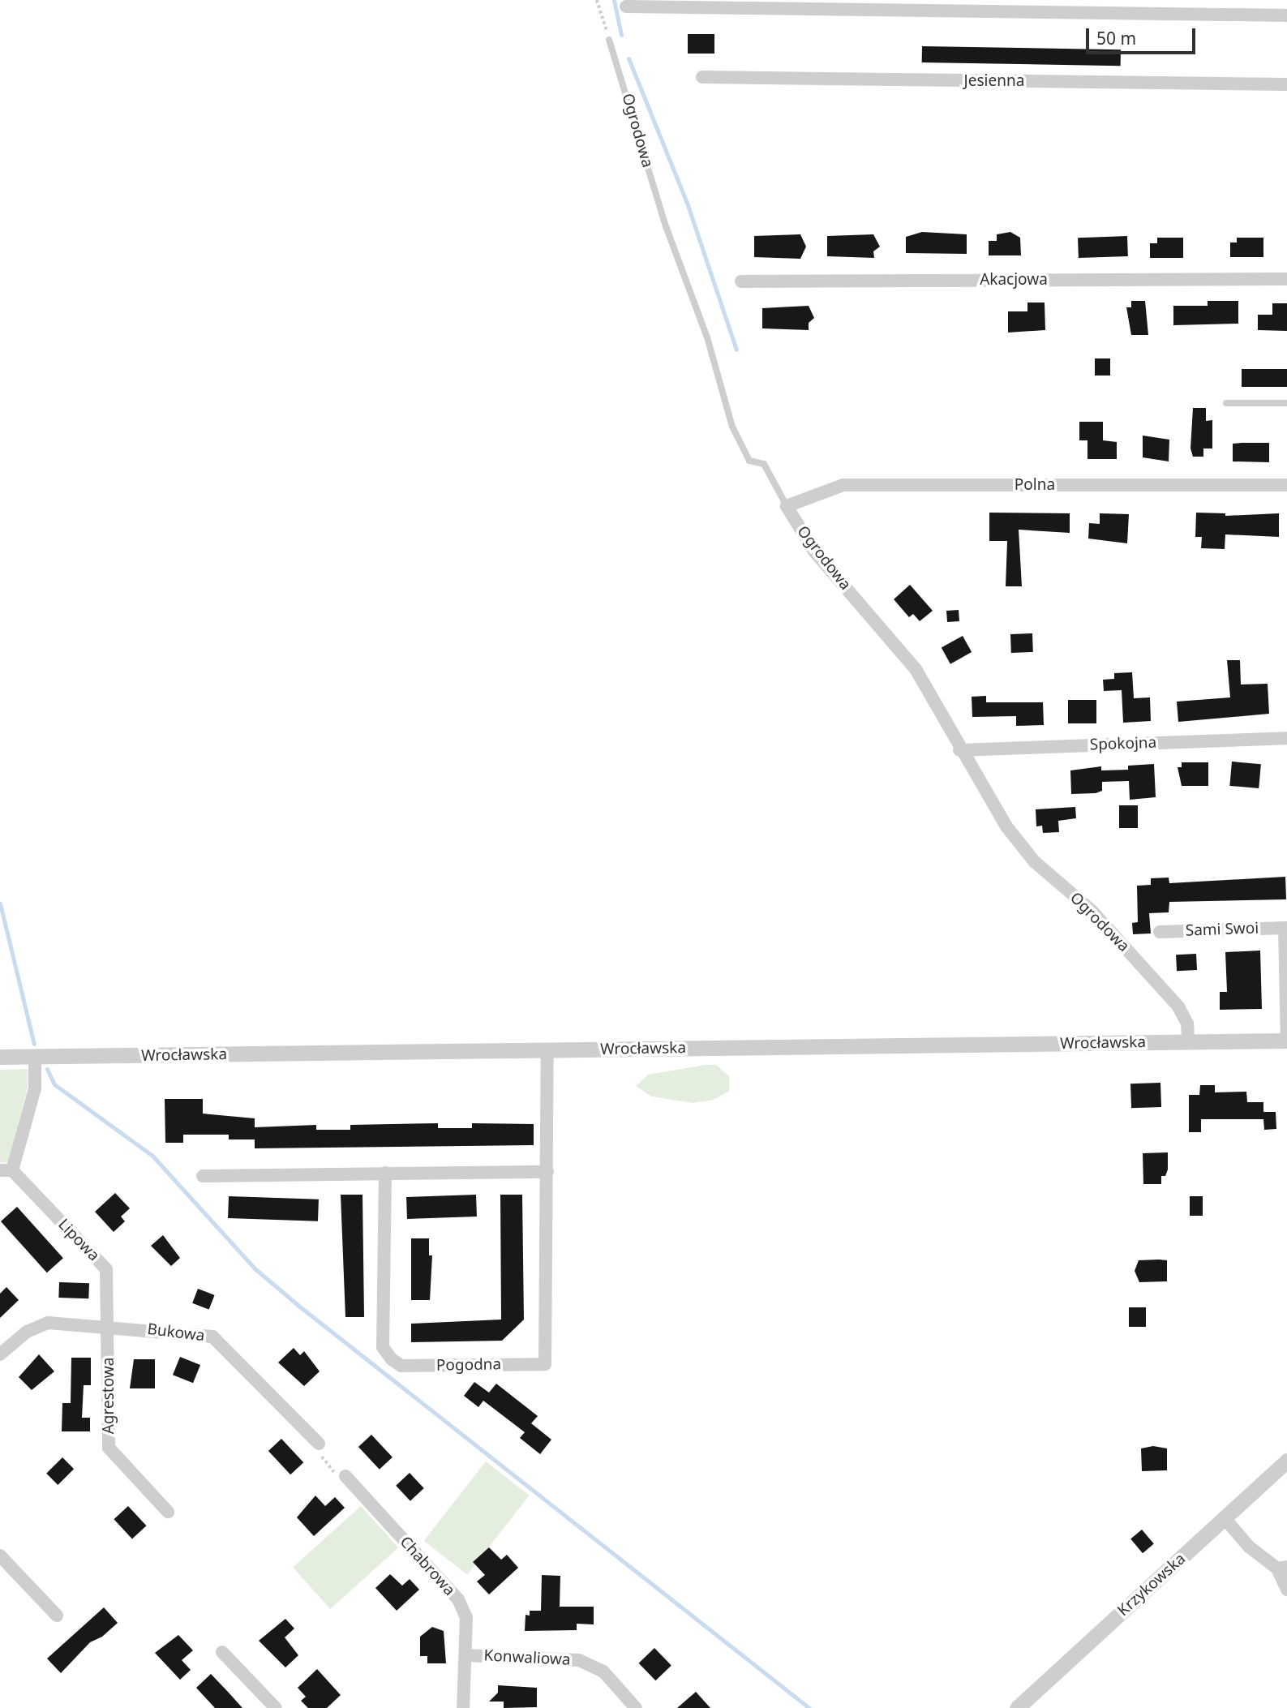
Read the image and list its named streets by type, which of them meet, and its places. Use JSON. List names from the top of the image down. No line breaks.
{"streets":{"street":["Jesienna","Ogrodowa","Akacjowa","Polna","Spokojna","Sami Swoi","Wrocławska","Lipowa","Bukowa","Pogodna","Agrestowa","Chabrowa","Krzykowska","Konwaliowa"]},"crossings":[["Ogrodowa","Polna"],["Ogrodowa","Spokojna"],["Ogrodowa","Wrocławska"],["Sami Swoi","Wrocławska"],["Wrocławska","Lipowa"],["Wrocławska","Pogodna"],["Lipowa","Bukowa"],["Lipowa","Agrestowa"],["Bukowa","Agrestowa"],["Chabrowa","Konwaliowa"]],"scale_bar":"50 m"}
